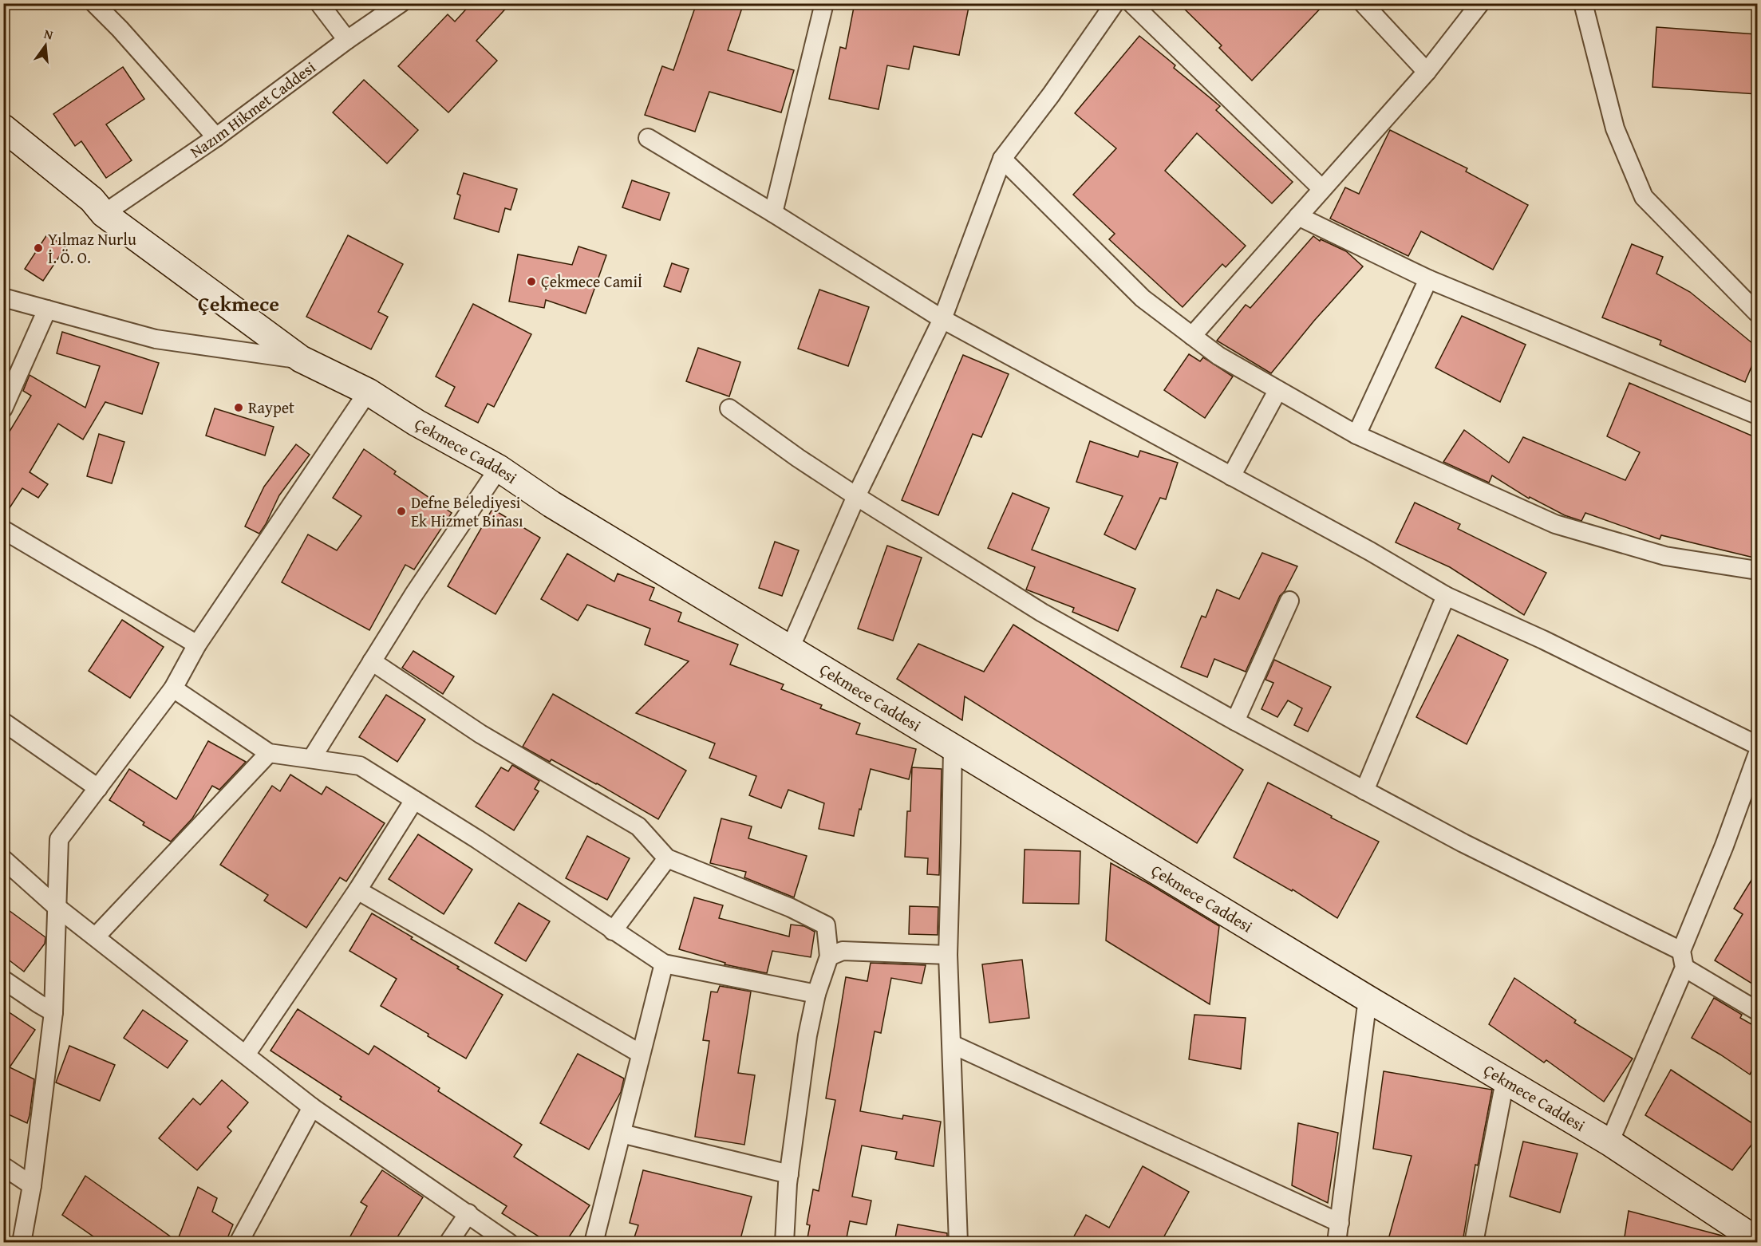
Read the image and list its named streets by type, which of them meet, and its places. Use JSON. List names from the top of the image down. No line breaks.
{"streets":{"main road":["Çekmece Caddesi"],"street":["Nazım Hikmet Caddesi"]},"crossings":[["Nazım Hikmet Caddesi","Çekmece Caddesi"]],"districts":["Çekmece"],"places":["Yılmaz Nurlu İ. Ö. O.","Çekmece Camiİ","Raypet","Defne Belediyesi Ek Hizmet Binası"],"north":"top"}
